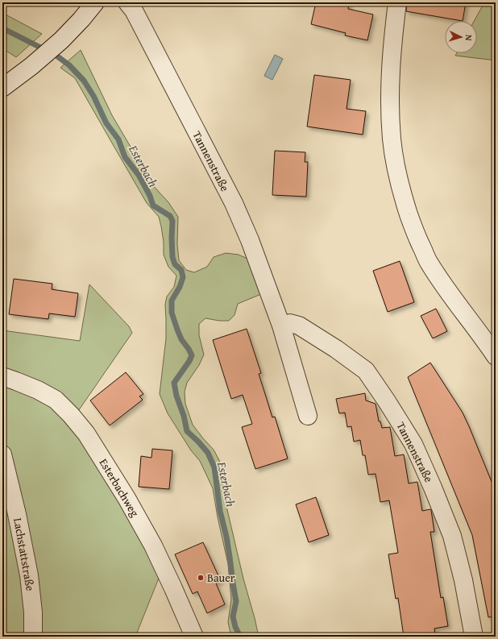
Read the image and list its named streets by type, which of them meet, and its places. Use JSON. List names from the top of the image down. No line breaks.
{"streets":{"street":["Tannenstraße","Esterbachweg","Lachstattstraße"]},"water":["Esterbach"],"places":["Bauer"],"north":"right"}
